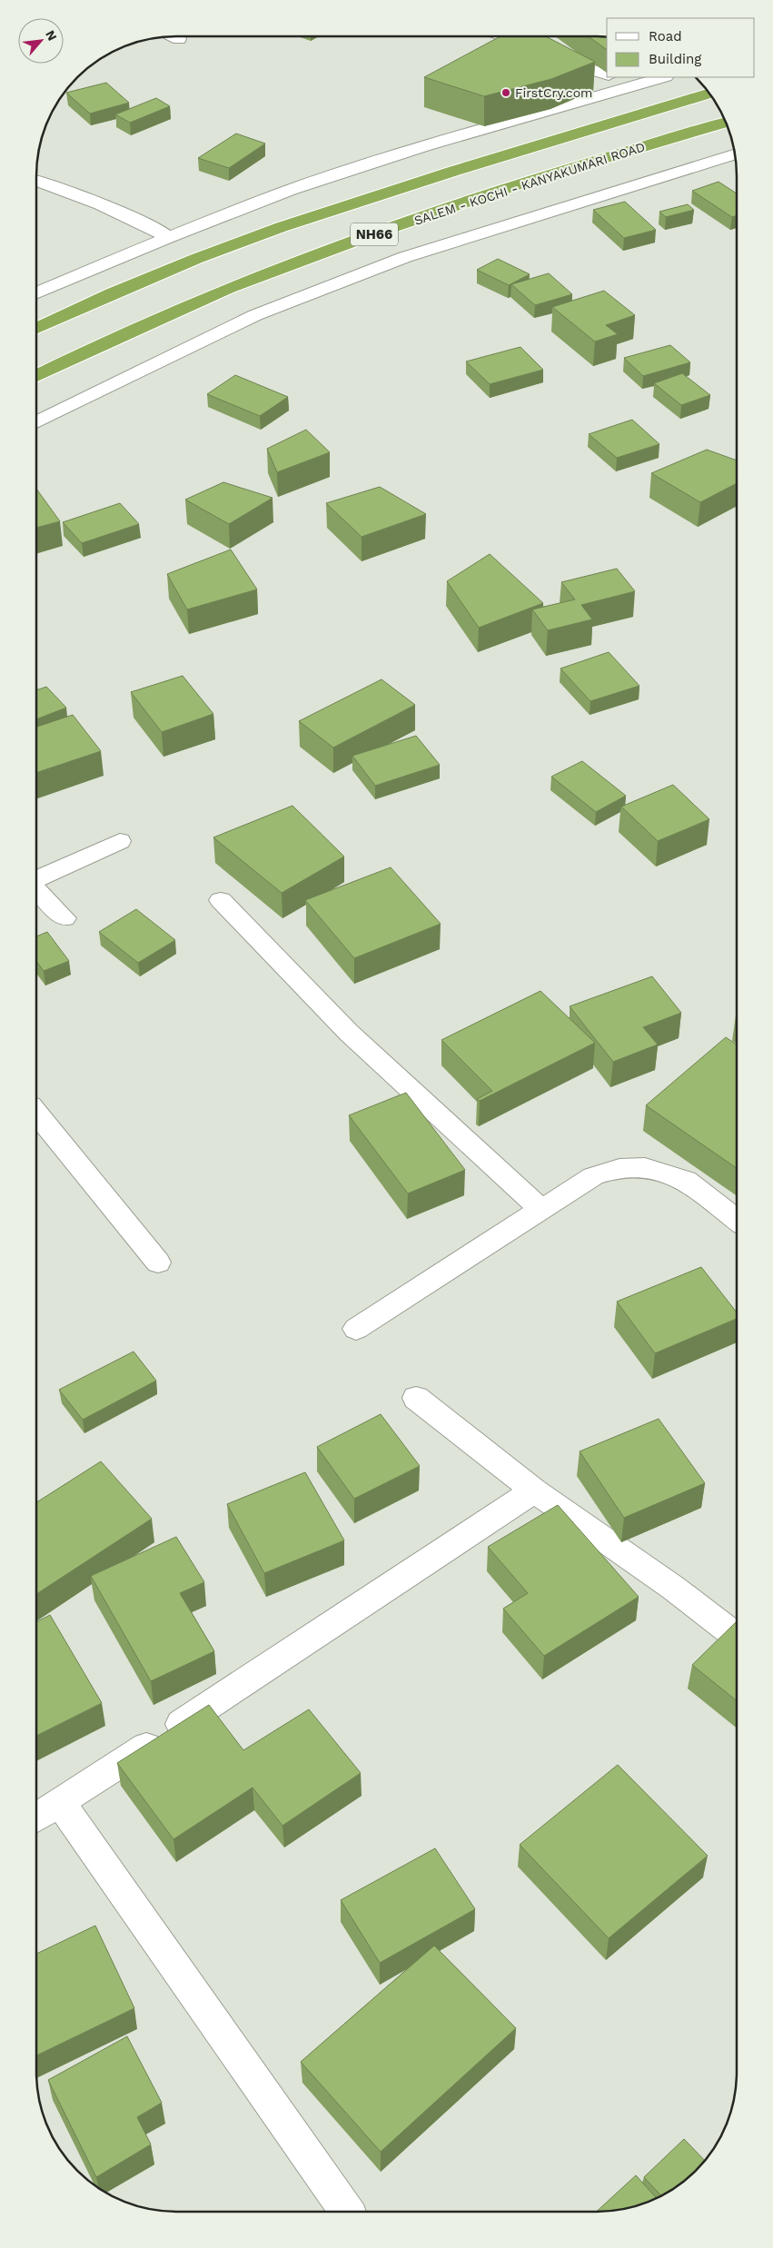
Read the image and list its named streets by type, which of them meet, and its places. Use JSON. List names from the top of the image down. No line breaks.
{"streets":{"highway":["SALEM - KOCHI - KANYAKUMARI ROAD","NH66"]},"places":["FirstCry.com"],"legend":["Road","Building"],"north":"top right"}
